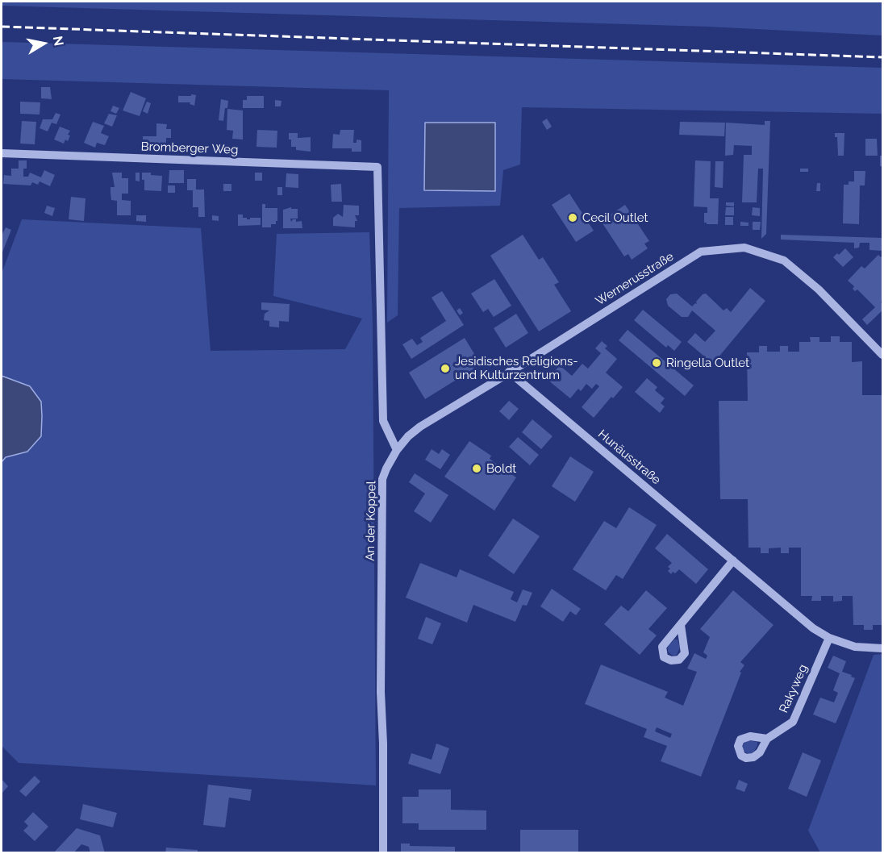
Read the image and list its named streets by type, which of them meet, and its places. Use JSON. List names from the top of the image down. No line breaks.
{"streets":{"street":["Bromberger Weg","Wernerusstraße","Hunäusstraße","An der Koppel","Rakyweg"]},"crossings":[["Bromberger Weg","Wernerusstraße"],["Bromberger Weg","An der Koppel"],["Wernerusstraße","Hunäusstraße"],["Wernerusstraße","An der Koppel"],["Hunäusstraße","Rakyweg"]],"places":["Cecil Outlet","Ringella Outlet","Jesidisches Religions- und Kulturzentrum","Boldt"],"north":"right"}
